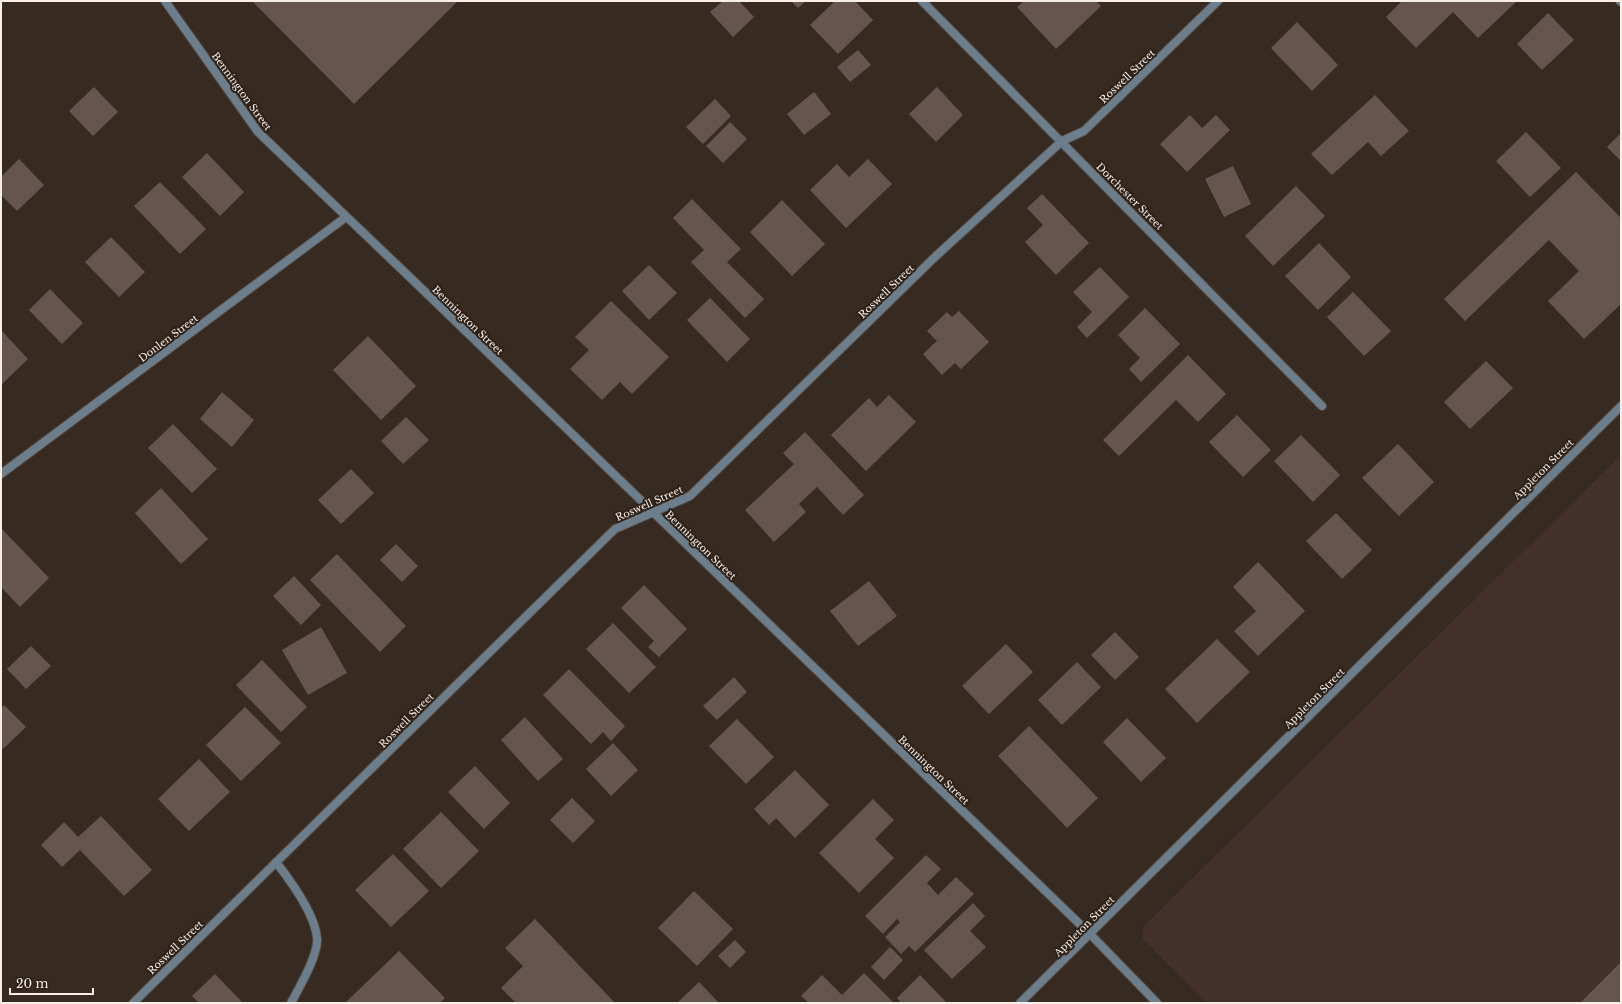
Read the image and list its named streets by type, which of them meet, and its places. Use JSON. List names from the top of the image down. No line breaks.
{"streets":{"street":["Roswell Street","Bennington Street","Dorchester Street","Donlen Street","Appleton Street"]},"crossings":[["Roswell Street","Bennington Street"],["Roswell Street","Dorchester Street"],["Bennington Street","Donlen Street"],["Bennington Street","Appleton Street"]],"scale_bar":"20 m"}
